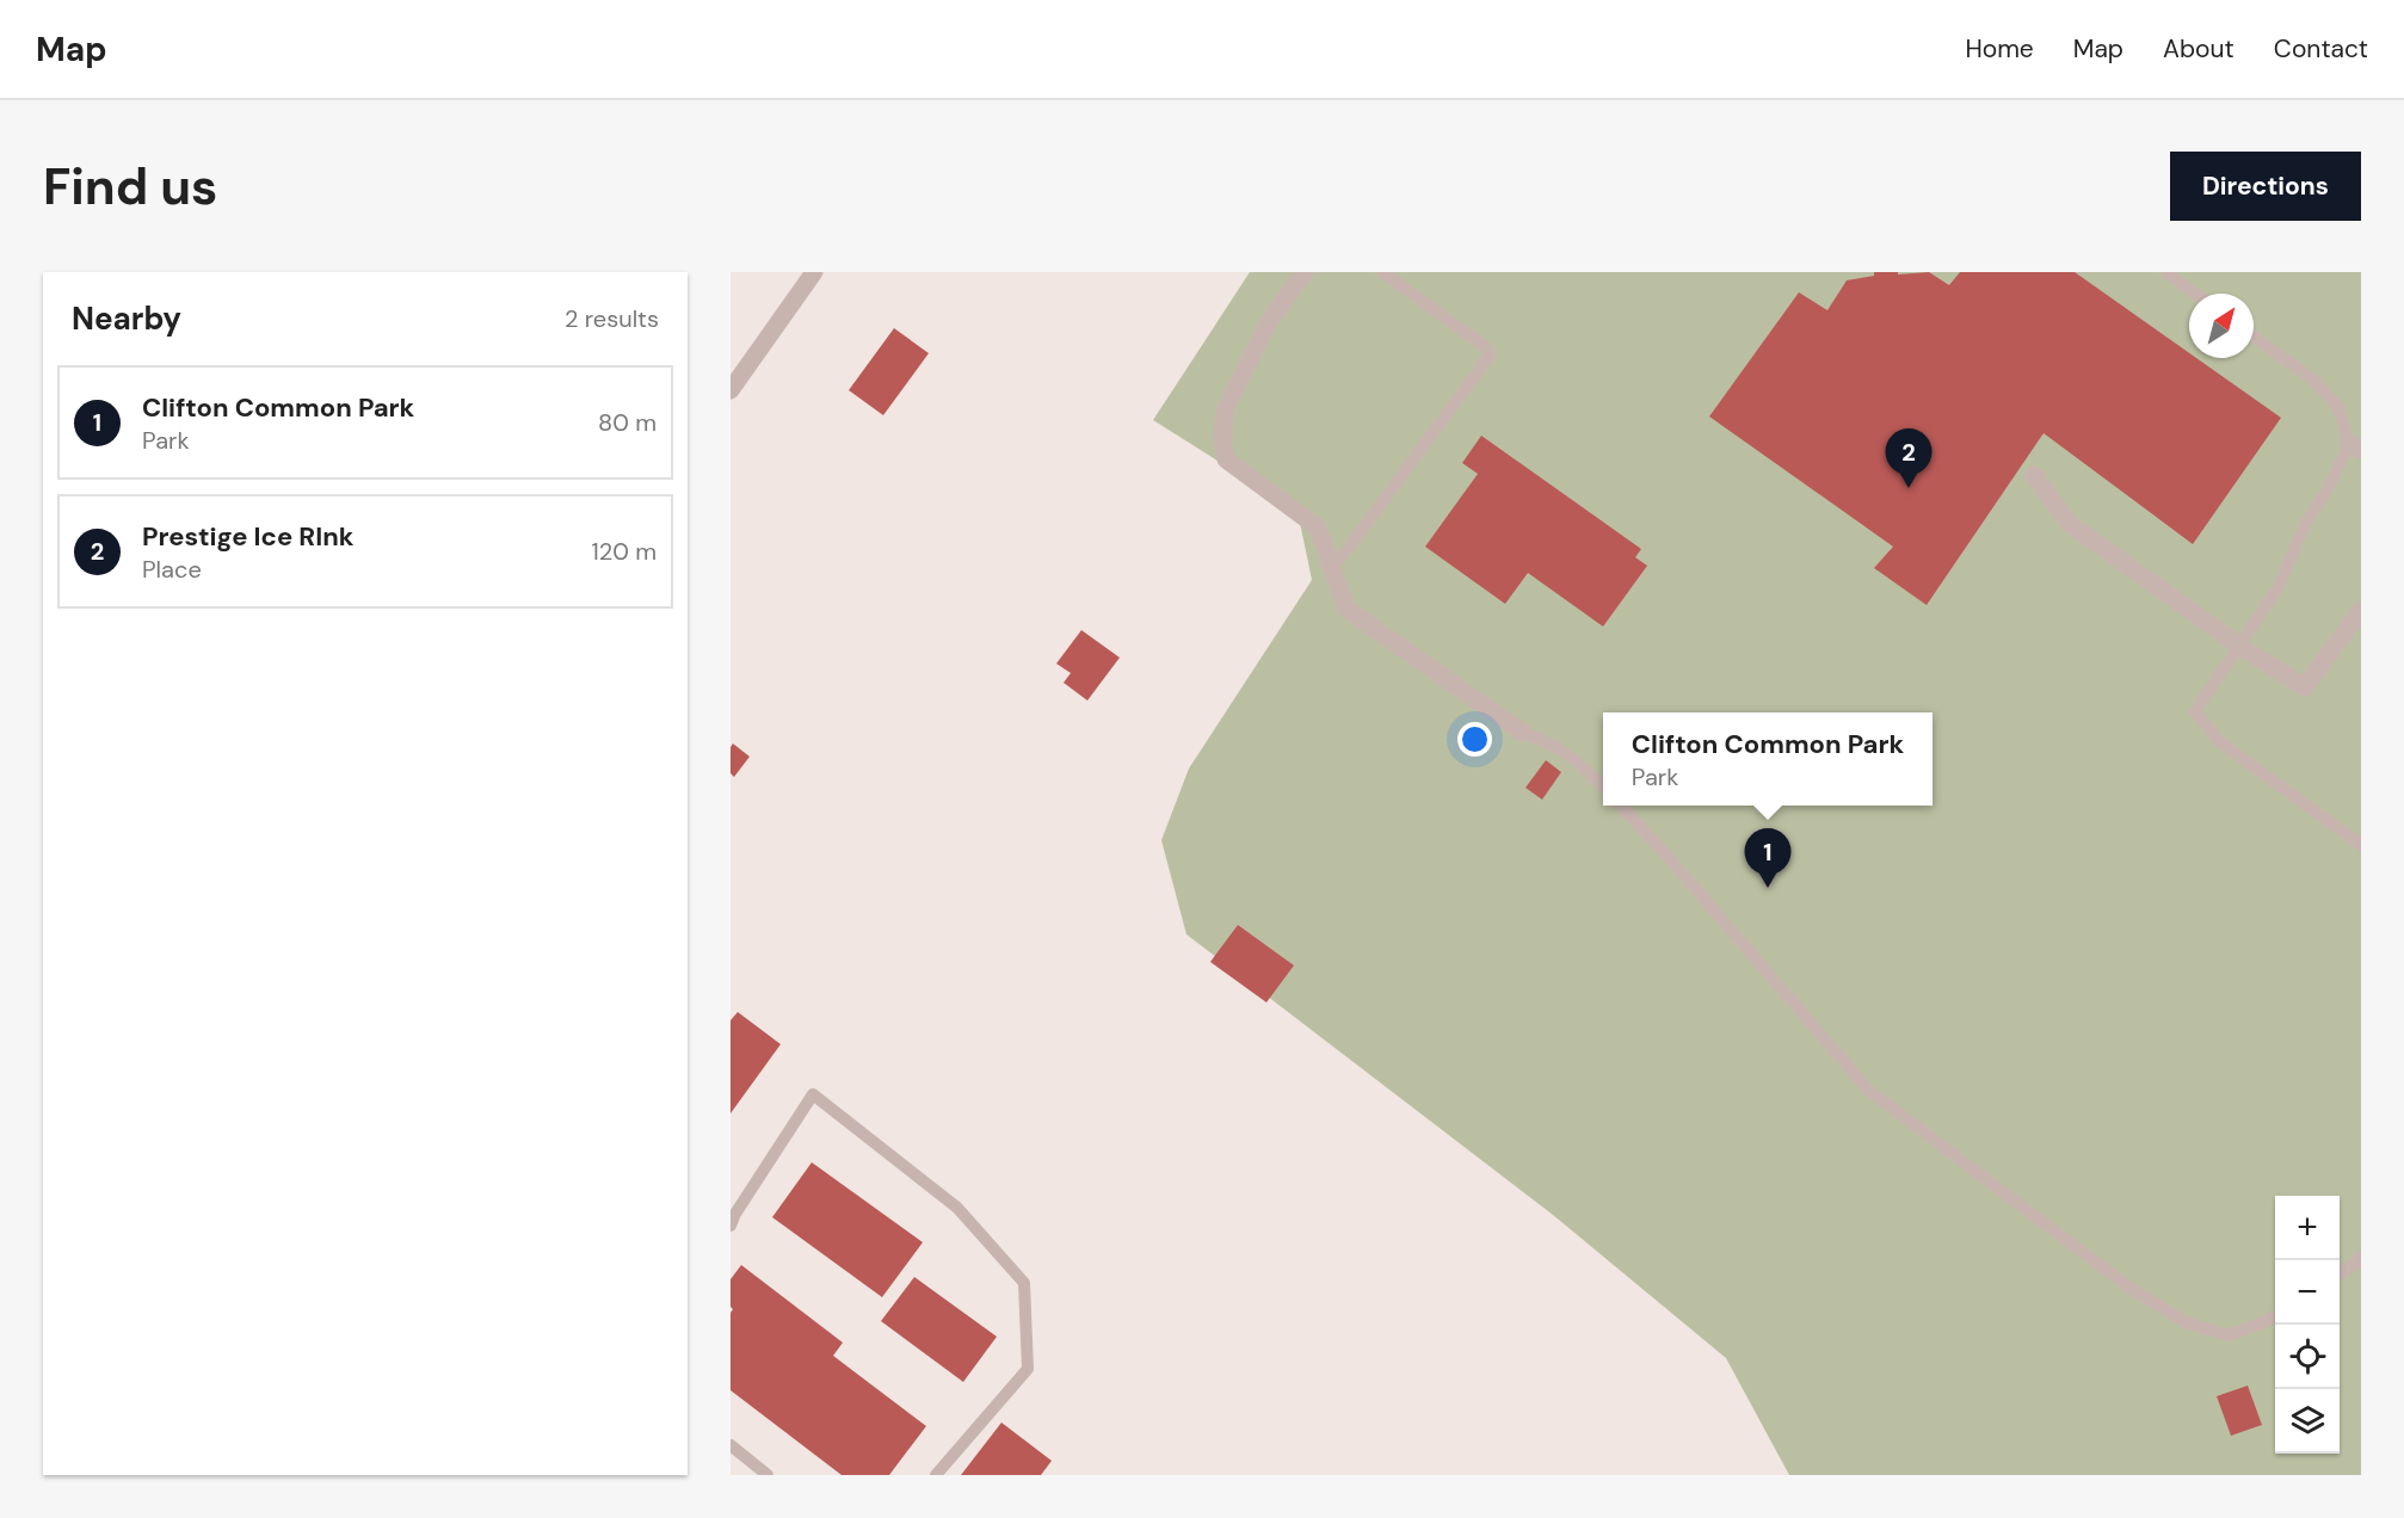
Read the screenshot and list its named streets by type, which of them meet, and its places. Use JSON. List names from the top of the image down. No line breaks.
{"north":"top right","page":{"header":"Map","nav":["Home","Map","About","Contact"],"buttons":"Directions","title":"Find us","heading":["Nearby","2 results"],"list":[{"mark":"1","name":"Clifton Common Park","note":"Park","value":"80 m"},{"mark":"2","name":"Prestige Ice RInk","note":"Place","value":"120 m"}],"pins":["2","1"],"popup":["Clifton Common Park","Park"],"map_buttons":["+","−"]}}
